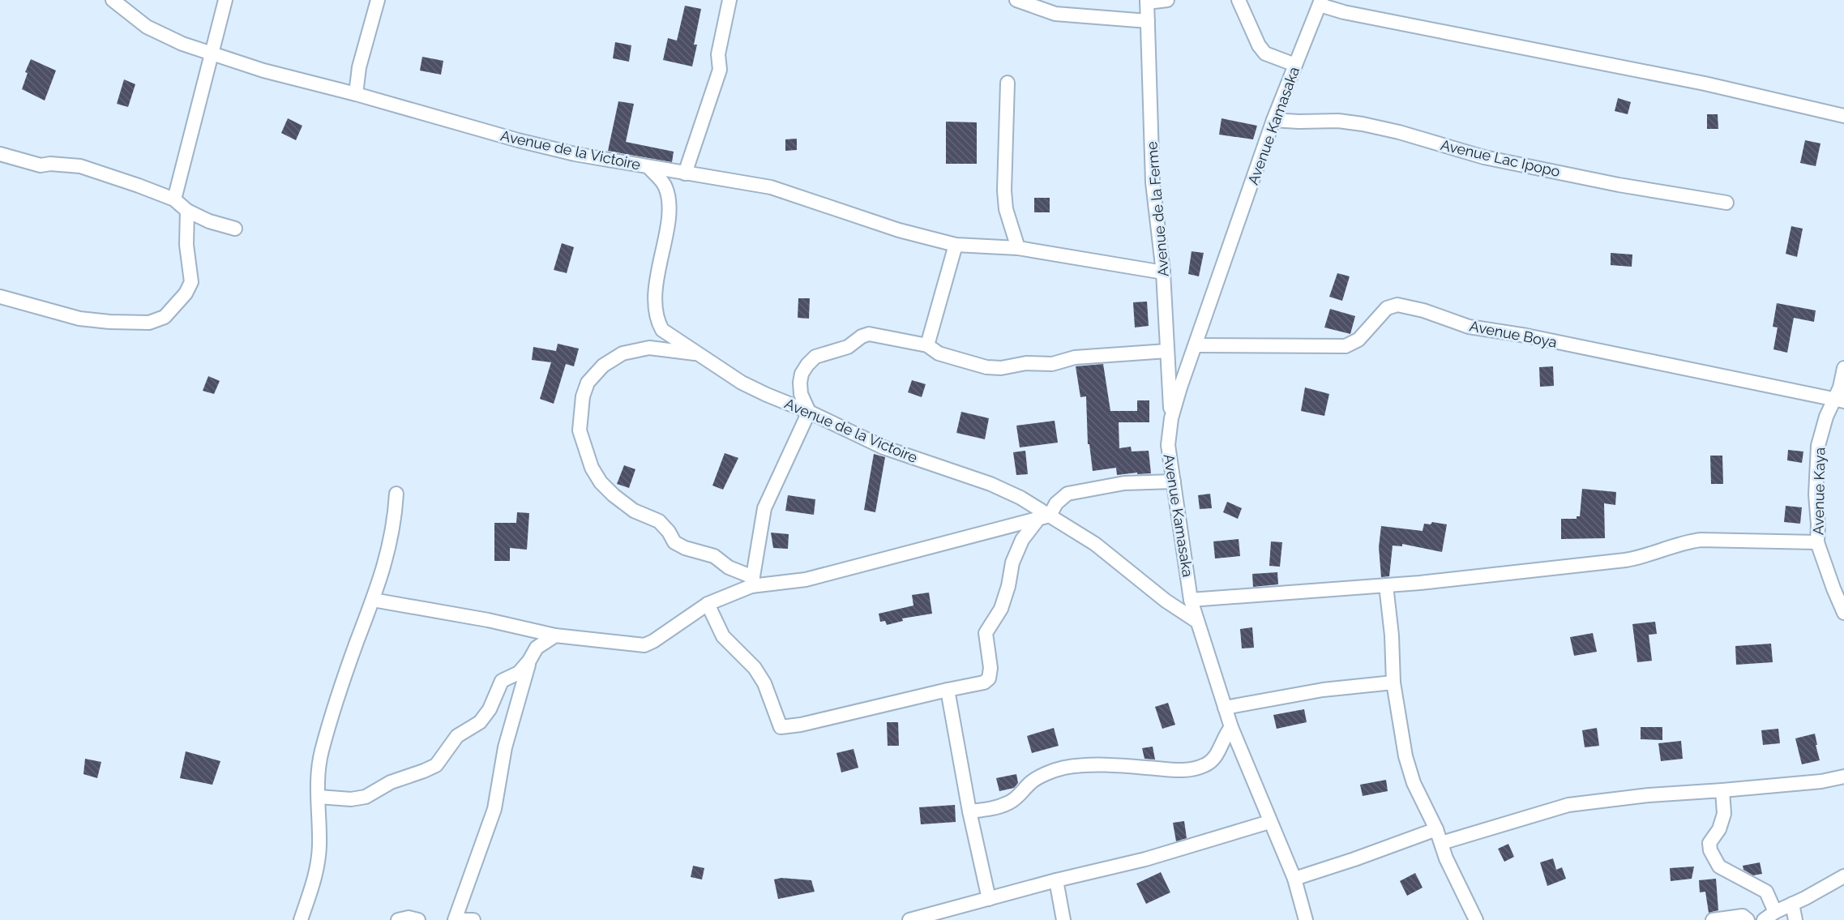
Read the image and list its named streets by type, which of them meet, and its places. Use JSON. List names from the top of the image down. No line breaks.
{"streets":{"street":["Avenue Kamasaka","Avenue de la Victoire","Avenue Lac Ipopo","Avenue de la Ferme","Avenue Boya","Avenue Kaya"]},"crossings":[["Avenue Kamasaka","Avenue de la Victoire"],["Avenue Kamasaka","Avenue Lac Ipopo"],["Avenue Kamasaka","Avenue de la Ferme"],["Avenue Kamasaka","Avenue Boya"],["Avenue Boya","Avenue Kaya"]]}
